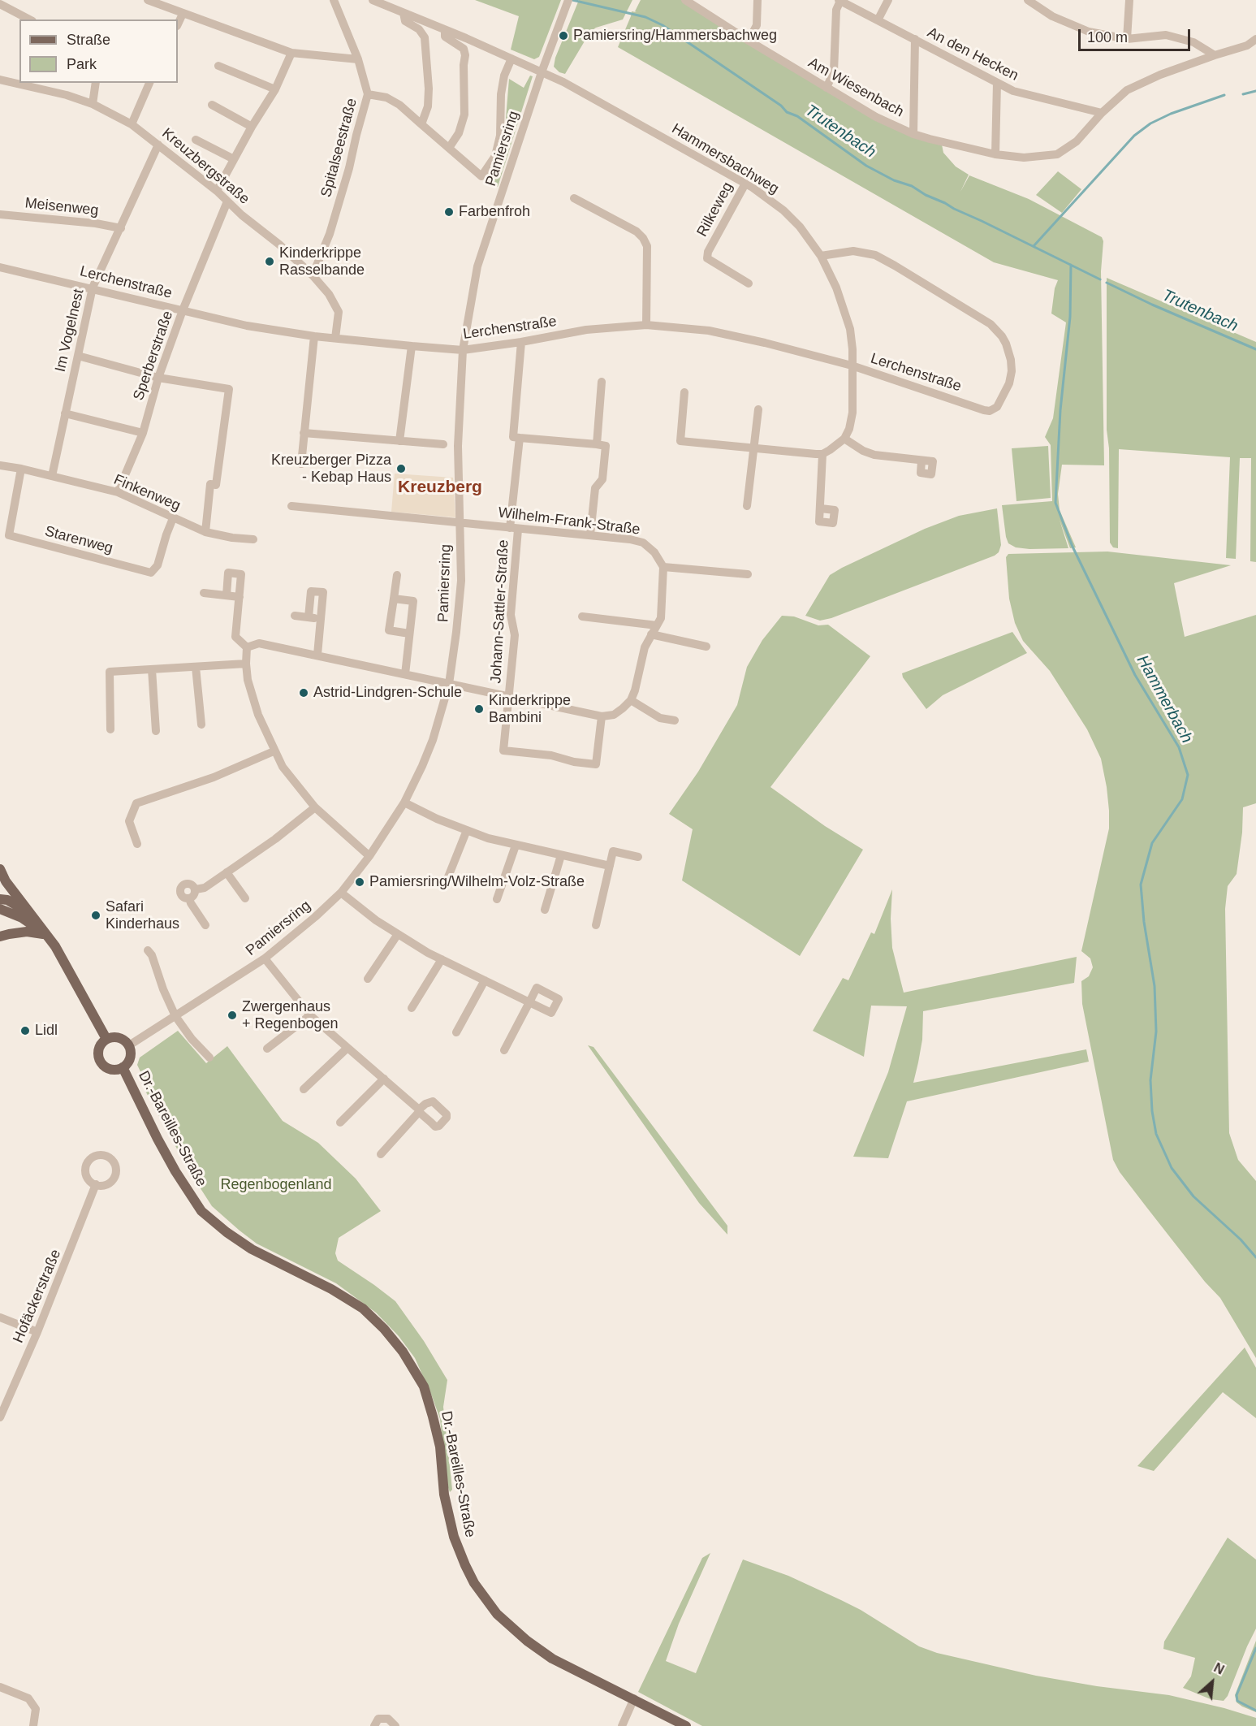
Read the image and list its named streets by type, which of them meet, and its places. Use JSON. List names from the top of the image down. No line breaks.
{"streets":{"main road":["Dr.-Bareilles-Straße"],"street":["An den Hecken","Am Wiesenbach","Spitalseestraße","Pamiersring","Hammersbachweg","Kreuzbergstraße","Meisenweg","Rilkeweg","Lerchenstraße","Im Vogelnest","Sperberstraße","Finkenweg","Wilhelm-Frank-Straße","Starenweg","Johann-Sattler-Straße","Hofäckerstraße"]},"crossings":[["An den Hecken","Am Wiesenbach"],["Spitalseestraße","Kreuzbergstraße"],["Pamiersring","Hammersbachweg"],["Pamiersring","Lerchenstraße"],["Pamiersring","Wilhelm-Frank-Straße"],["Pamiersring","Dr.-Bareilles-Straße"],["Hammersbachweg","Rilkeweg"],["Hammersbachweg","Lerchenstraße"],["Kreuzbergstraße","Lerchenstraße"],["Kreuzbergstraße","Im Vogelnest"],["Kreuzbergstraße","Sperberstraße"],["Meisenweg","Im Vogelnest"],["Lerchenstraße","Im Vogelnest"],["Lerchenstraße","Sperberstraße"],["Im Vogelnest","Finkenweg"],["Sperberstraße","Finkenweg"],["Finkenweg","Starenweg"],["Wilhelm-Frank-Straße","Johann-Sattler-Straße"]],"districts":["Kreuzberg"],"water":["Trutenbach","Hammerbach"],"parks":["Regenbogenland"],"places":["Pamiersring/Hammersbachweg","Farbenfroh","Kinderkrippe Rasselbande","Kreuzberger Pizza - Kebap Haus","Astrid-Lindgren-Schule","Kinderkrippe Bambini","Pamiersring/Wilhelm-Volz-Straße","Safari Kinderhaus","Zwergenhaus + Regenbogen","Lidl"],"legend":["Straße","Park"],"scale_bar":"100 m","north":"top right"}
